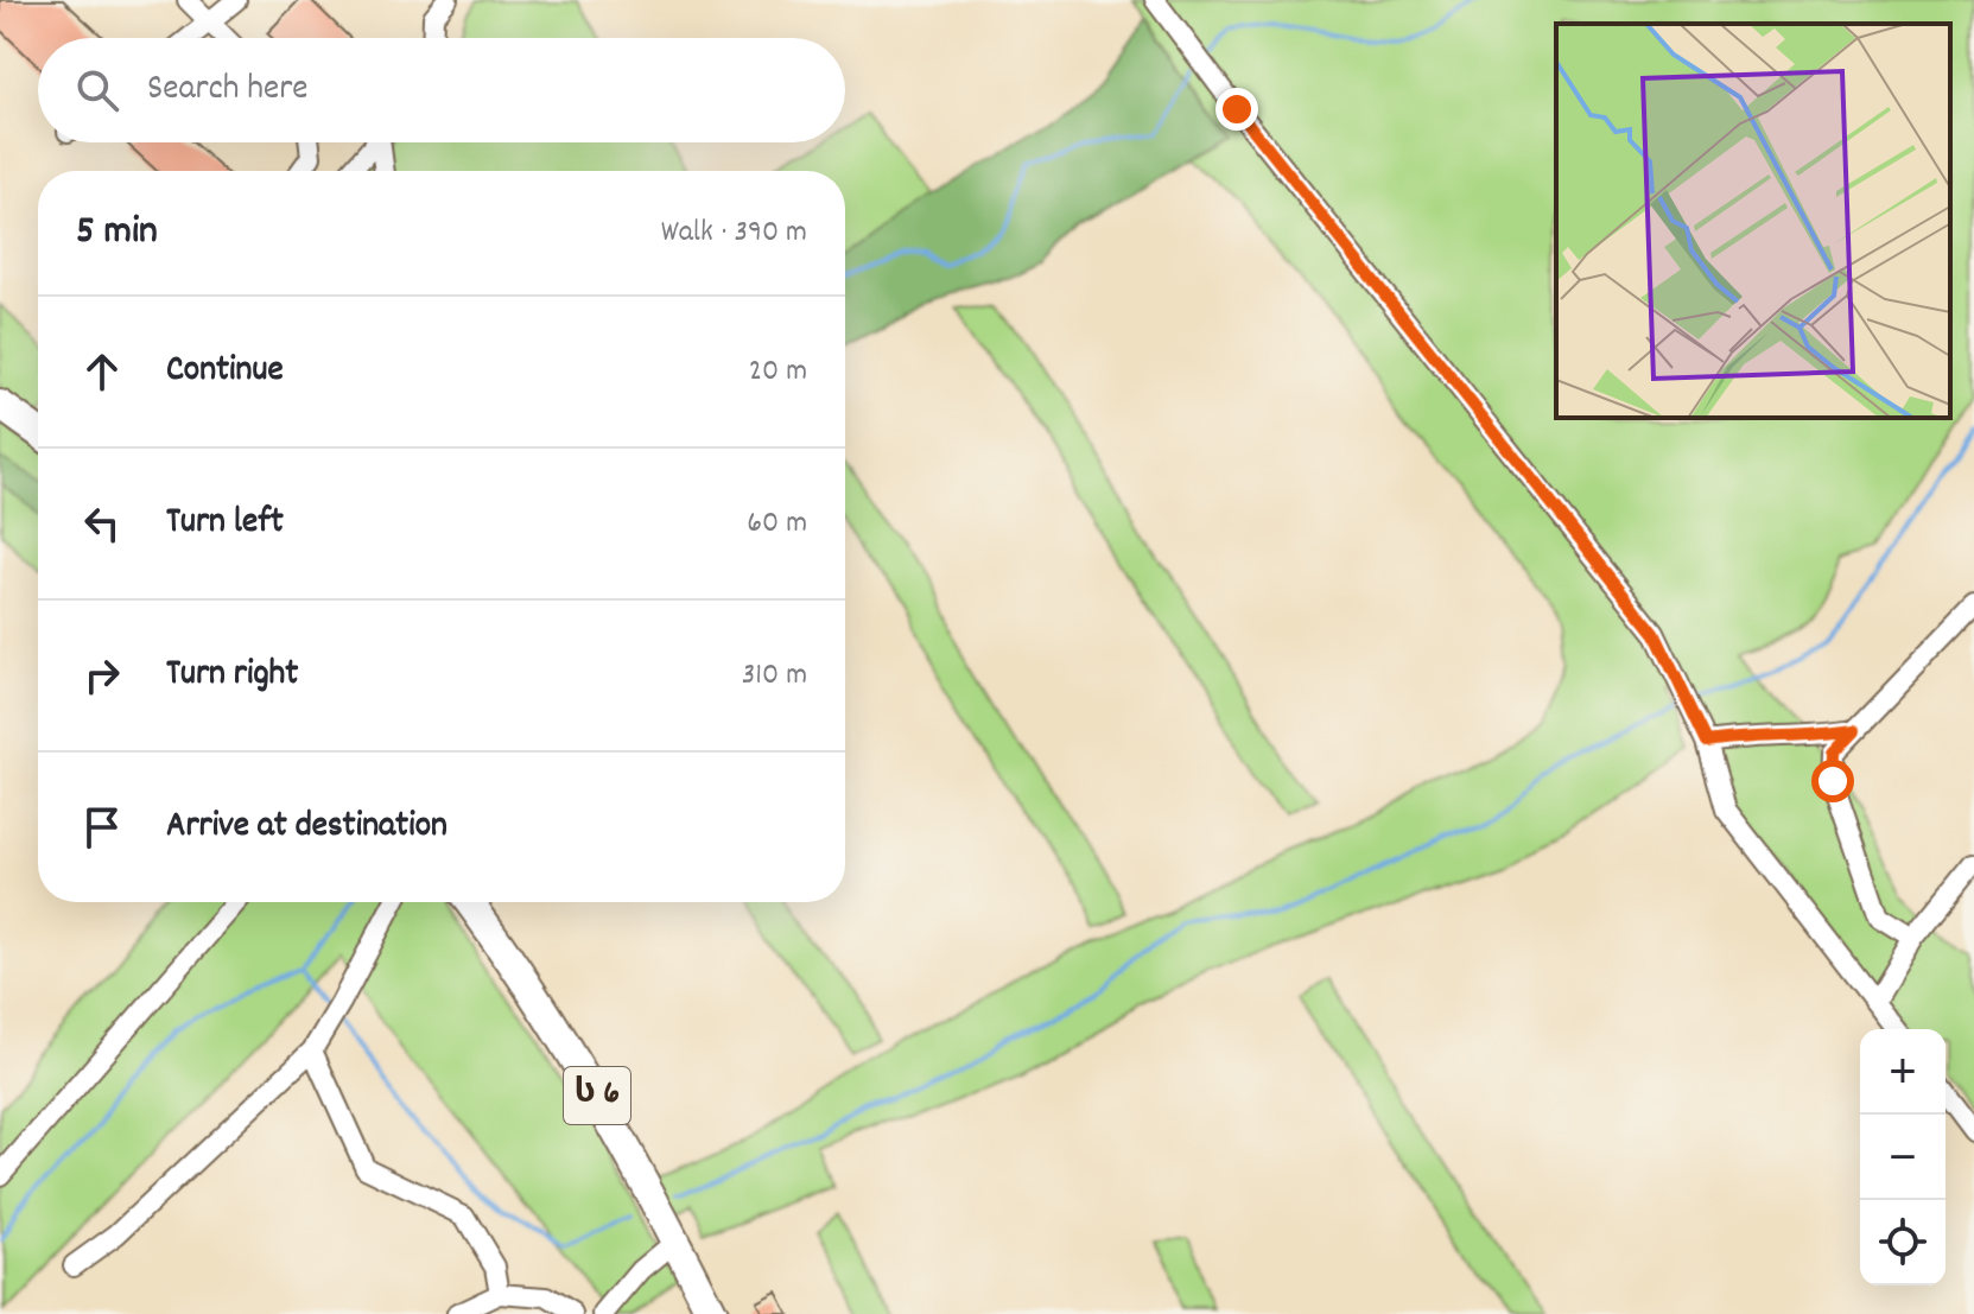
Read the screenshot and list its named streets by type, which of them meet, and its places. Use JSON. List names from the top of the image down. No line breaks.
{"streets":{"highway":["ს 6"]},"page":{"search":"Search here","heading":["5 min","Walk · 390 m"],"list":[["Continue","20 m"],["Turn left","60 m"],["Turn right","310 m"],"Arrive at destination"],"map_buttons":["+","−"]}}
